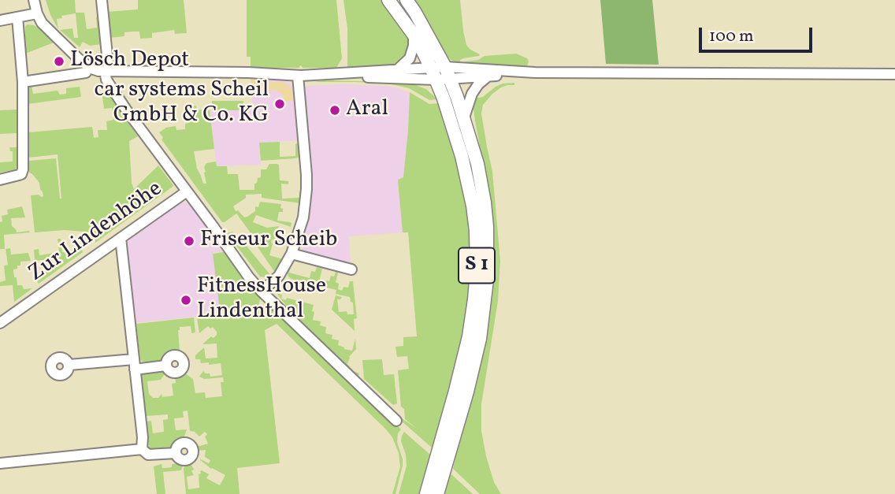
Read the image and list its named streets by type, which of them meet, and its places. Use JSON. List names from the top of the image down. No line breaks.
{"streets":{"main road":["S 1"],"street":["Zur Lindenhöhe"]},"places":["Lösch Depot","car systems Scheil GmbH & Co. KG","Aral","Friseur Scheib","FitnessHouse Lindenthal"],"scale_bar":"100 m"}
